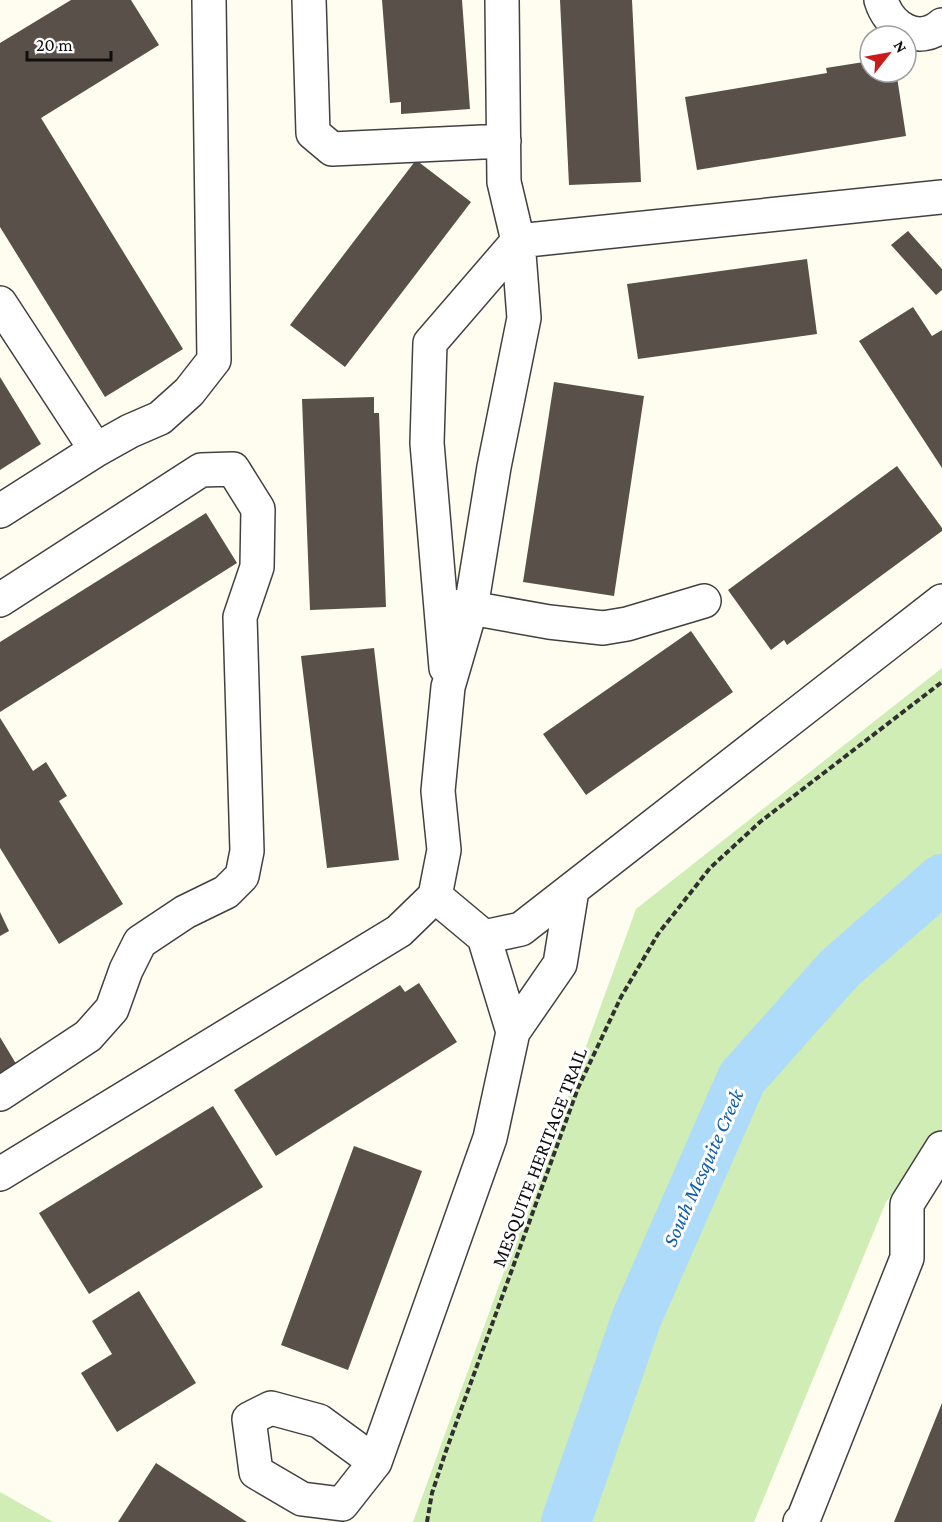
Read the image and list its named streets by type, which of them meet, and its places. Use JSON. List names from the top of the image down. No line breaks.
{"streets":{"path":["MESQUITE HERITAGE TRAIL"]},"water":["South Mesquite Creek"],"scale_bar":"20 m","north":"top right"}
